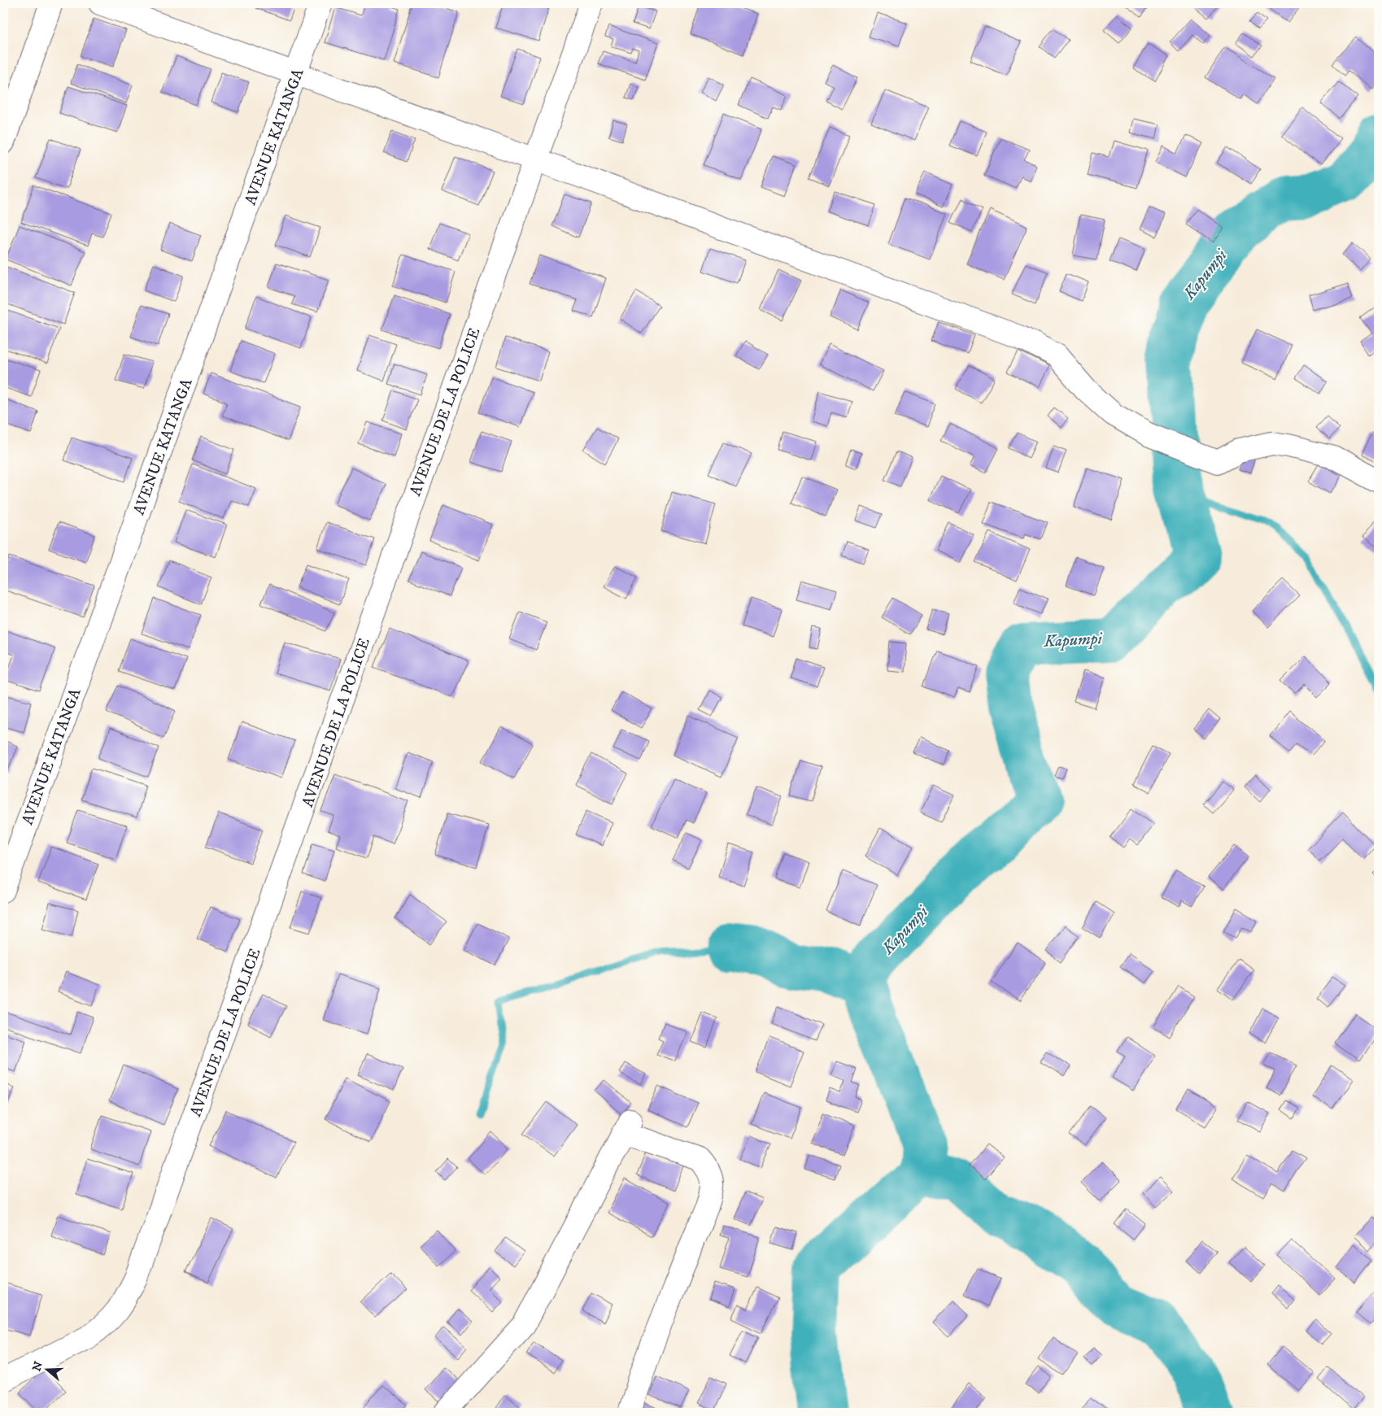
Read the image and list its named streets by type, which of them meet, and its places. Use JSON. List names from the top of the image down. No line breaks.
{"streets":{"street":["AVENUE KATANGA","AVENUE DE LA POLICE"]},"water":["Kapumpi"],"north":"left"}
